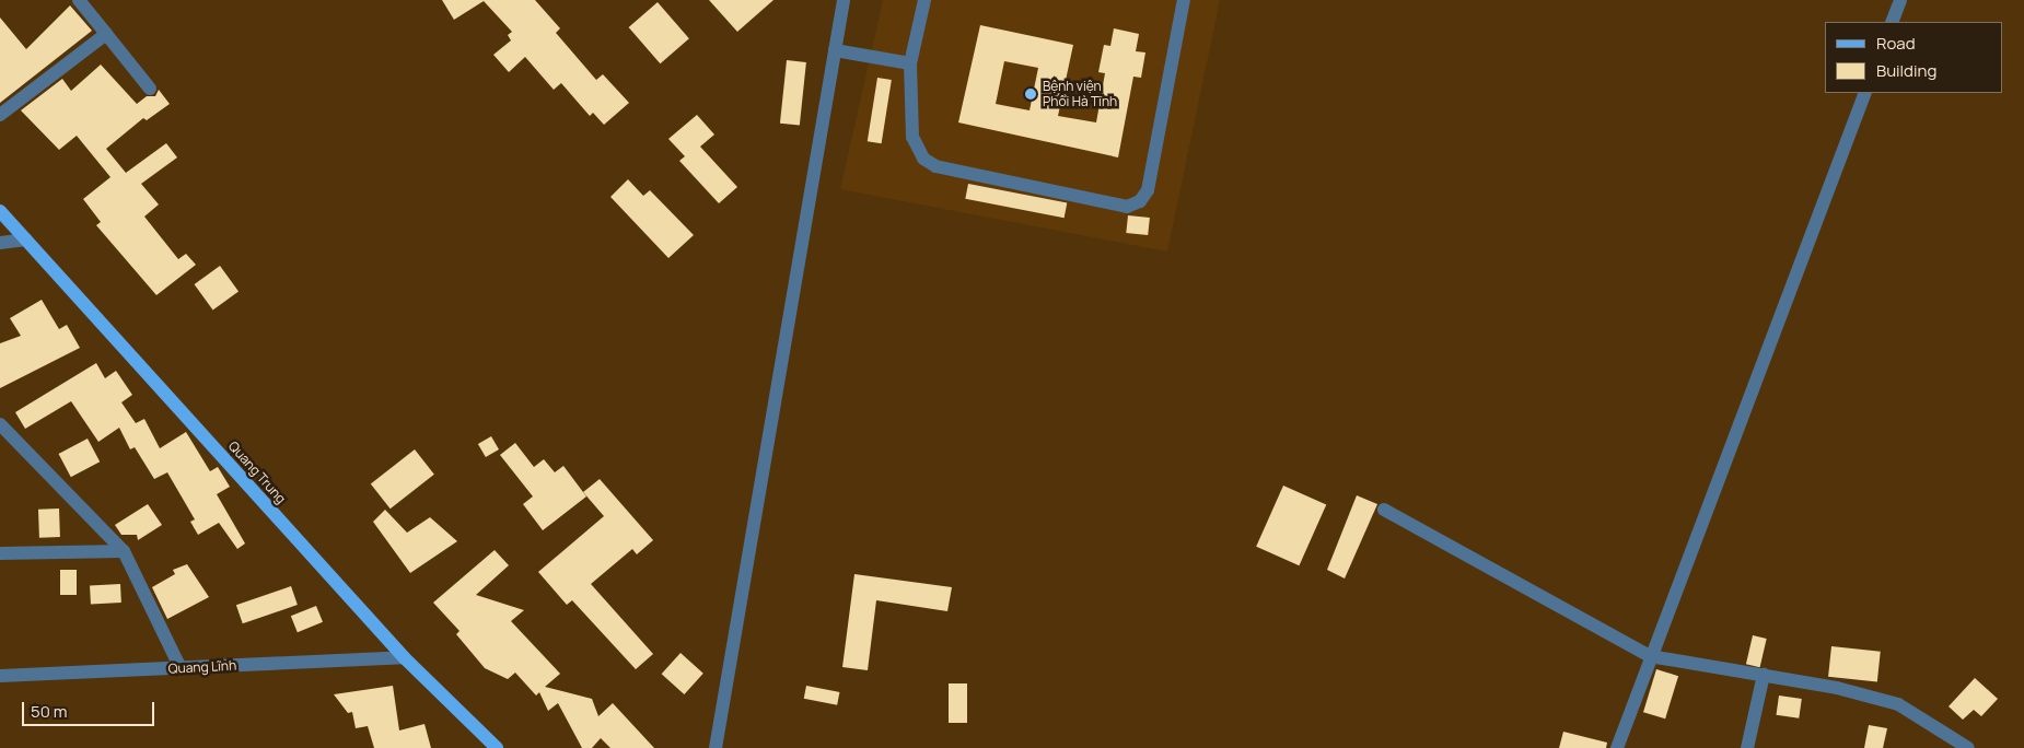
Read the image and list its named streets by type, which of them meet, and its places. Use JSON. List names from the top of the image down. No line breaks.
{"streets":{"main road":["Quang Trung"],"street":["Quang Lĩnh"]},"crossings":[["Quang Trung","Quang Lĩnh"]],"places":["Bệnh viện Phổi Hà Tĩnh"],"legend":["Road","Building"],"scale_bar":"50 m"}
